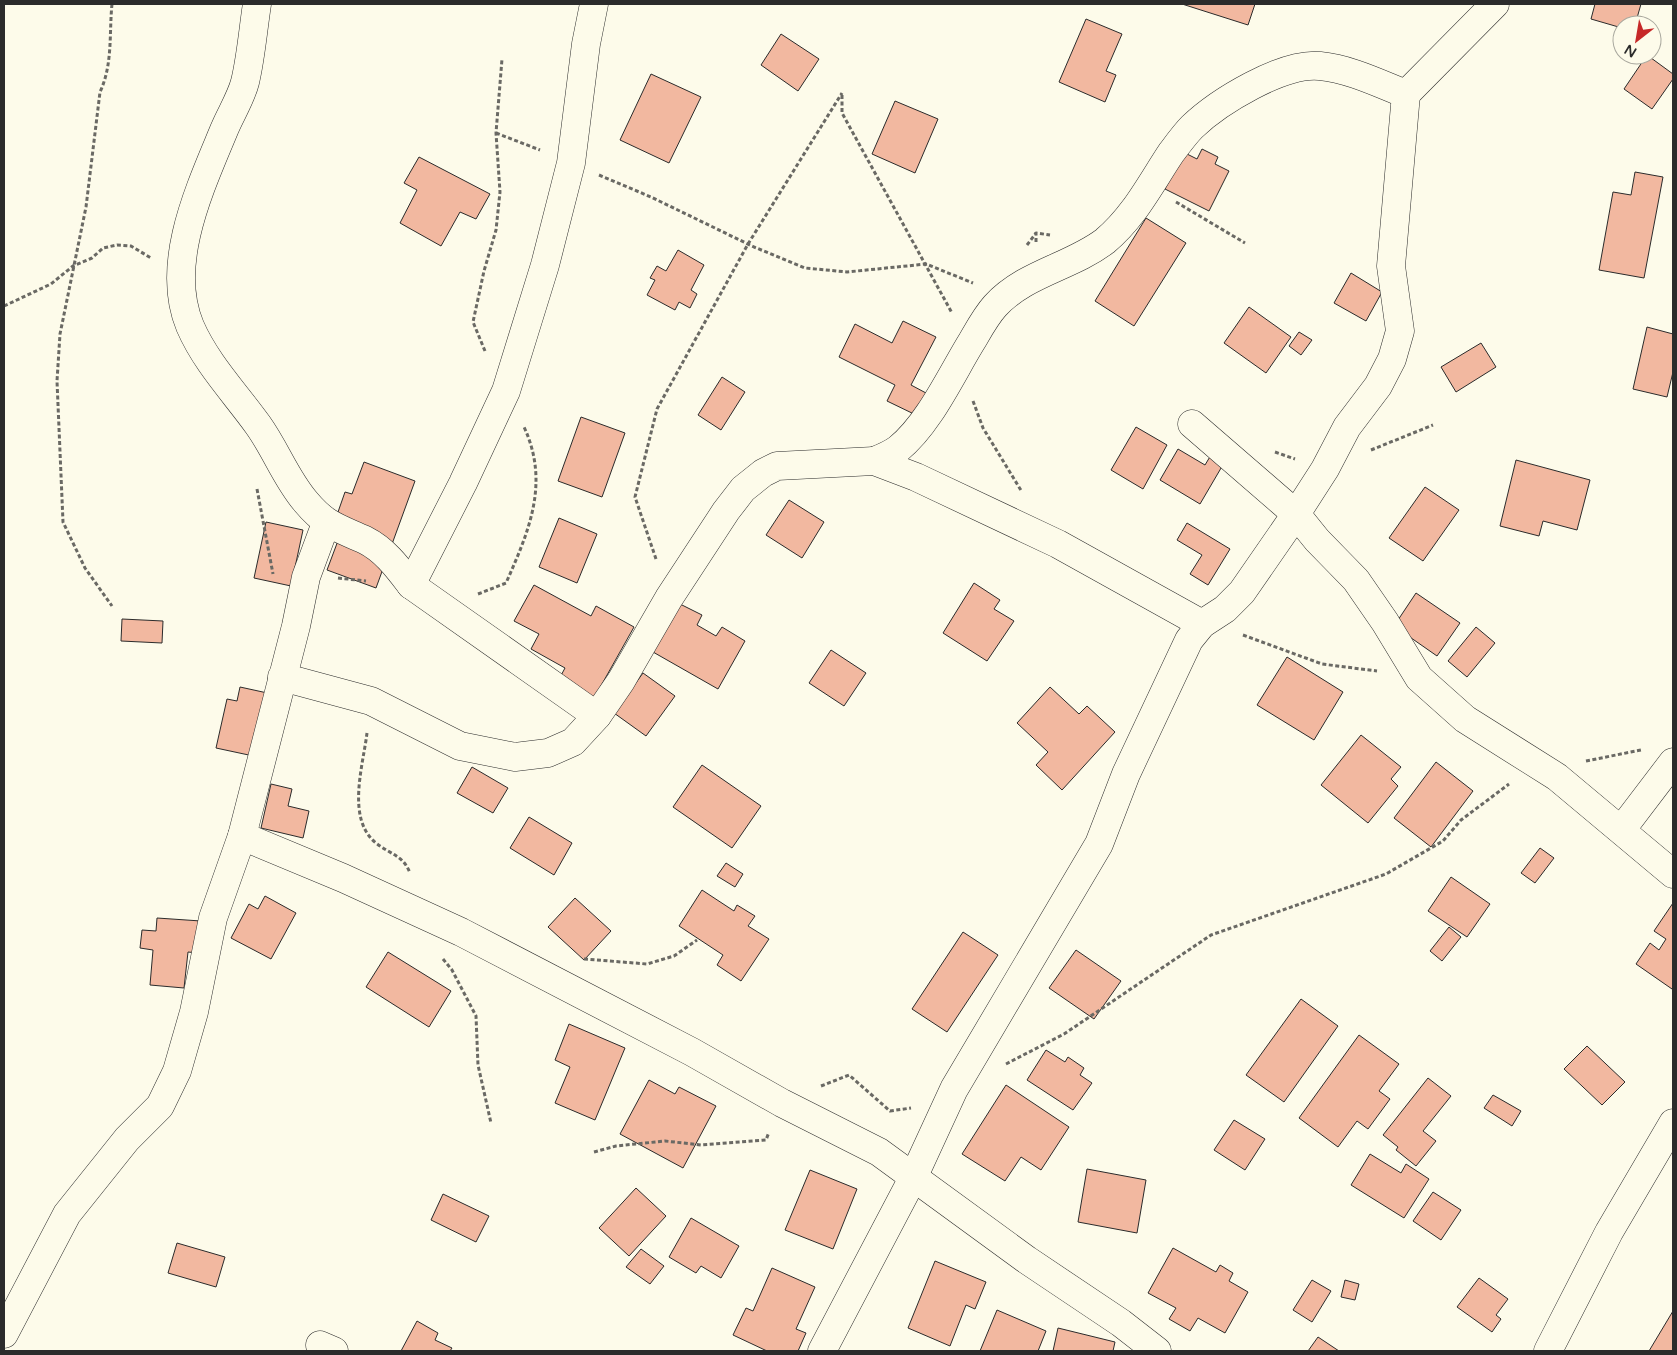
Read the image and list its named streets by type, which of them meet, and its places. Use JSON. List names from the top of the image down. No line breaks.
{"north":"bottom left"}
